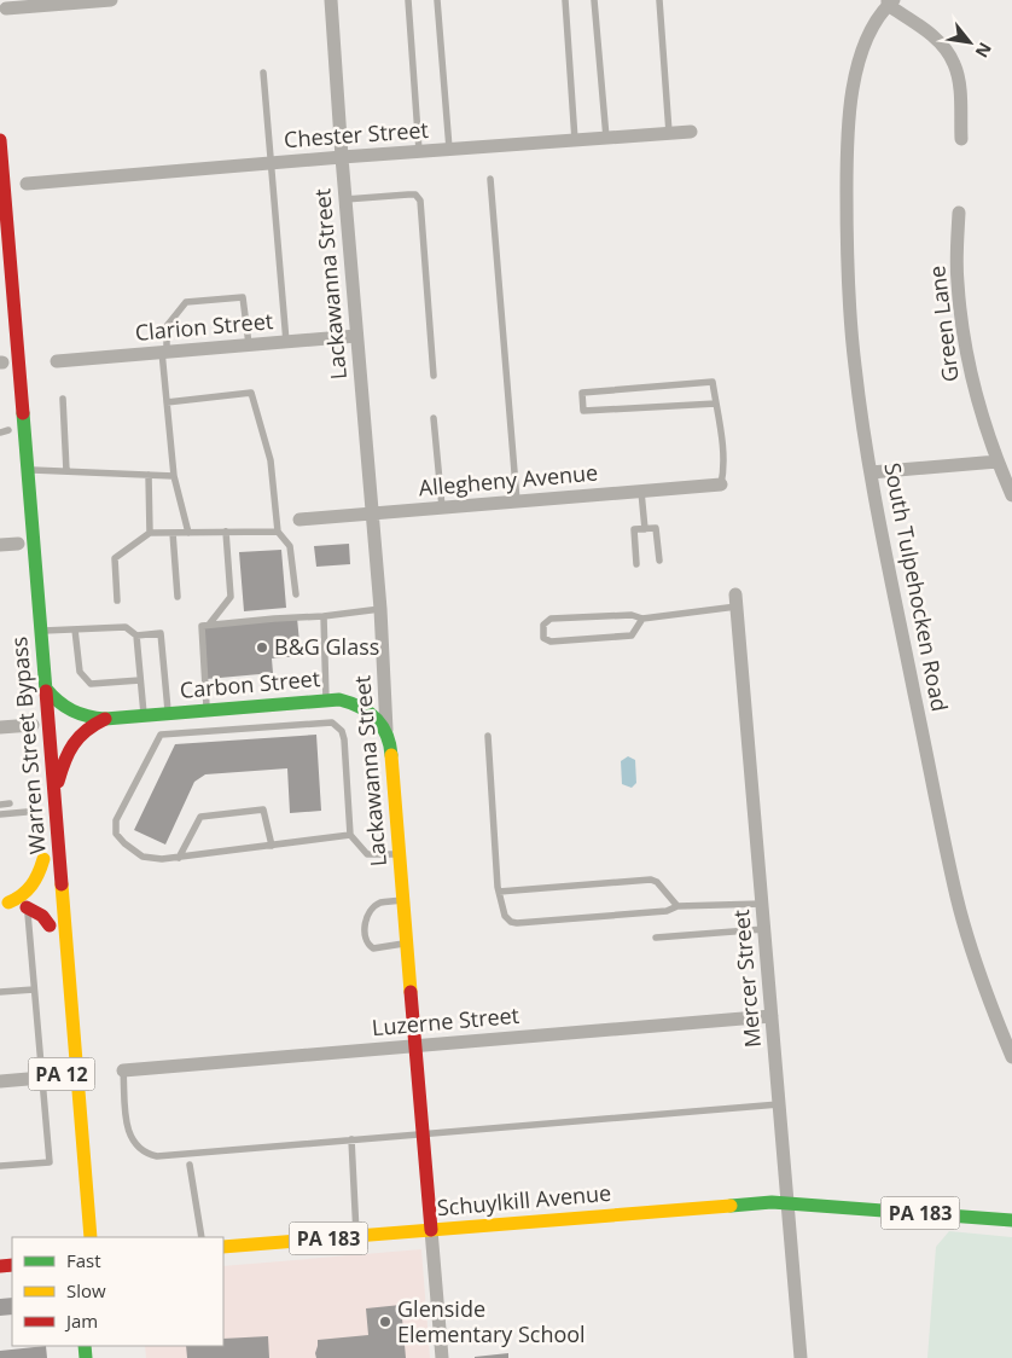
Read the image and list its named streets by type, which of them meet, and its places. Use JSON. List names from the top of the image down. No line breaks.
{"streets":{"main road":["Lackawanna Street","Carbon Street","Warren Street Bypass","PA 12","Schuylkill Avenue","PA 183"],"street":["Chester Street","Green Lane","Clarion Street","Allegheny Avenue","South Tulpehocken Road","Mercer Street","Luzerne Street"]},"crossings":[["Chester Street","Lackawanna Street"],["Lackawanna Street","Clarion Street"],["Lackawanna Street","Allegheny Avenue"],["Lackawanna Street","Carbon Street"],["Lackawanna Street","Luzerne Street"],["Lackawanna Street","Schuylkill Avenue"],["Mercer Street","Luzerne Street"],["Mercer Street","Schuylkill Avenue"]],"places":["B&G Glass","Glenside Elementary School"],"legend":["Fast","Slow","Jam"],"north":"bottom right"}
